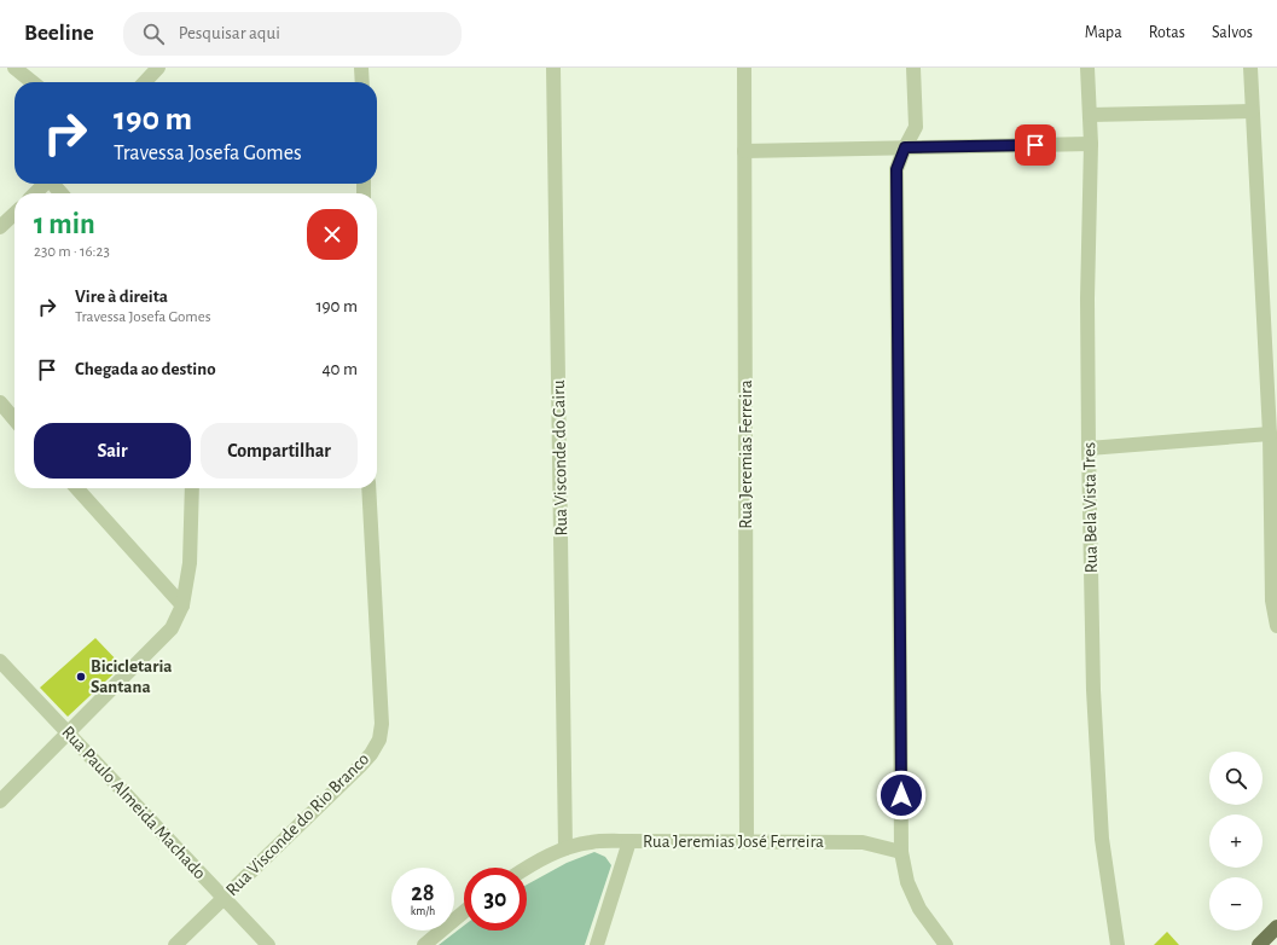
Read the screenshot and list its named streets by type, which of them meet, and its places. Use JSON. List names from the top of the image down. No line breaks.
{"streets":{"street":["Rua Jeremias Ferreira","Rua Visconde do Cairu","Rua Bela Vista Tres","Rua Paulo Almeida Machado","Rua Visconde do Rio Branco","Rua Jeremias José Ferreira"]},"crossings":[["Rua Jeremias Ferreira","Rua Jeremias José Ferreira"],["Rua Visconde do Cairu","Rua Jeremias José Ferreira"],["Rua Paulo Almeida Machado","Rua Visconde do Rio Branco"]],"places":["Bicicletaria Santana"],"page":{"header":"Beeline","search":"Pesquisar aqui","nav":["Mapa","Rotas","Salvos"],"turn":["190 m","Travessa Josefa Gomes"],"heading":["1 min","230 m · 16:23"],"list":[{"name":"Vire à direita","note":"Travessa Josefa Gomes","value":"190 m"},{"name":"Chegada ao destino","value":"40 m"}],"buttons":["Sair","Compartilhar"],"map_buttons":["+","−"],"speed":"28 km/h","limit":"30"}}
